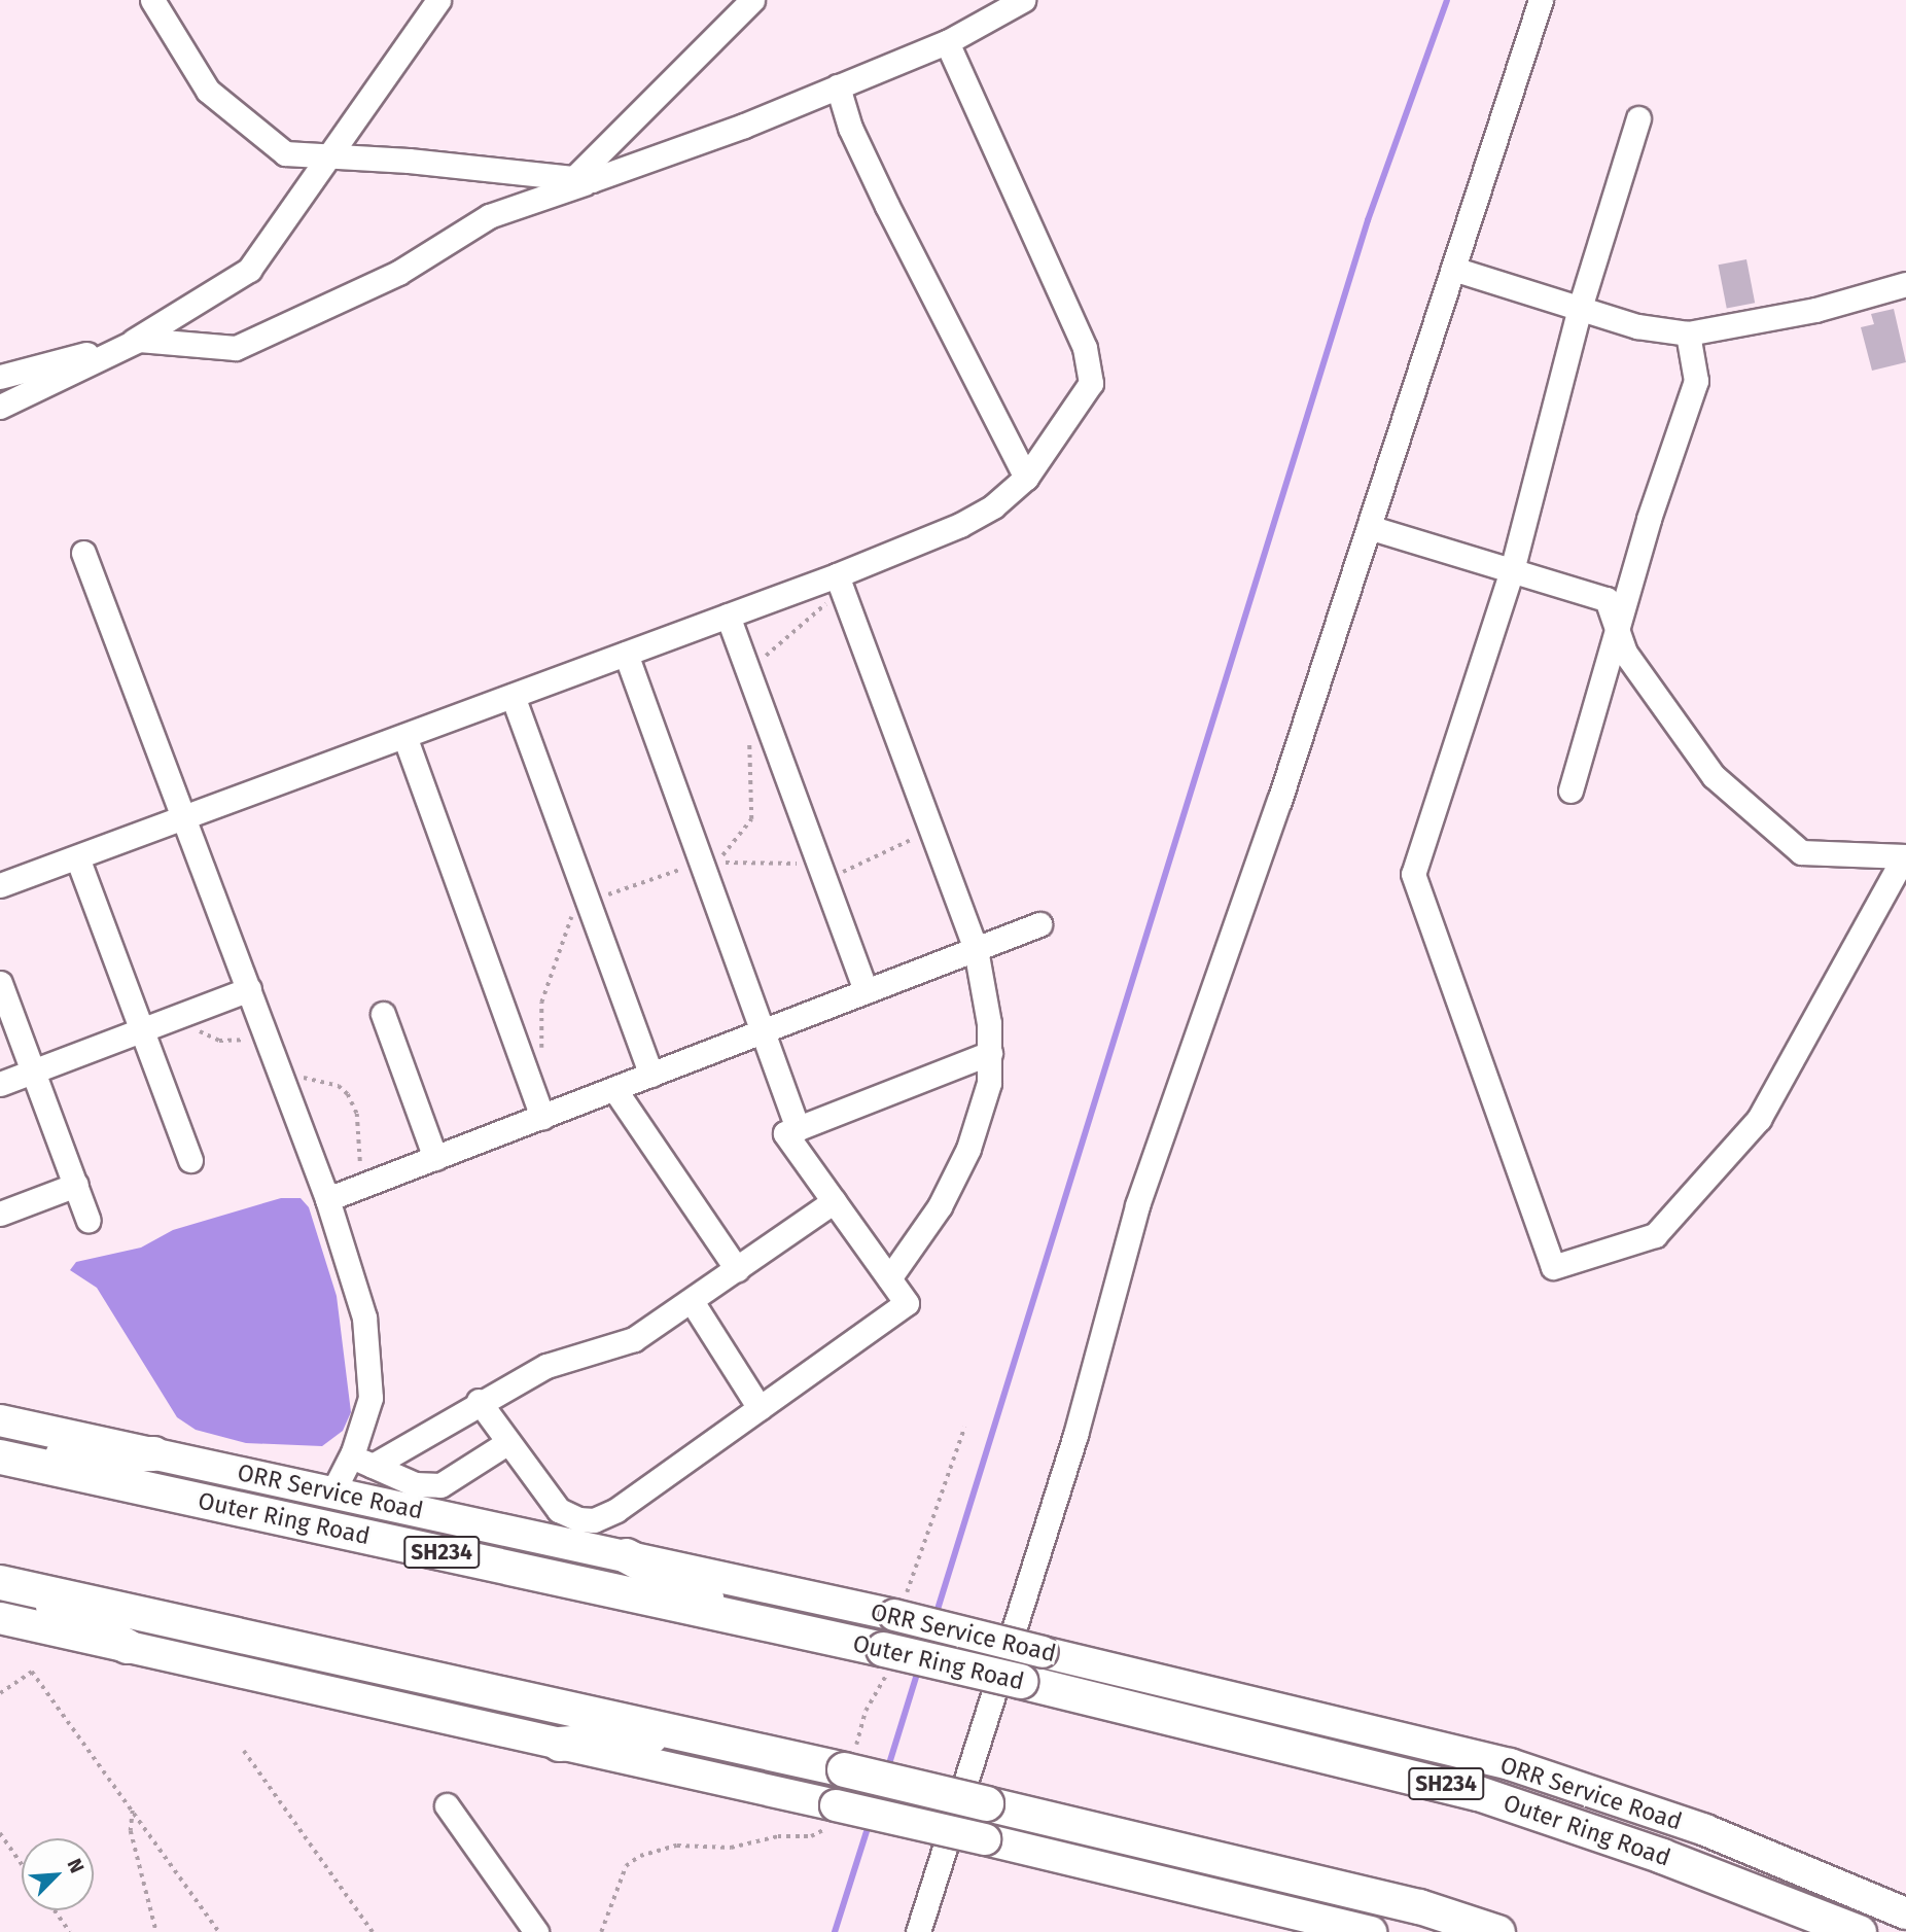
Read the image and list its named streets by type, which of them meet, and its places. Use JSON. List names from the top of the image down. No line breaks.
{"streets":{"highway":["Outer Ring Road","SH234"],"main road":["ORR Service Road"]},"north":"top right"}
